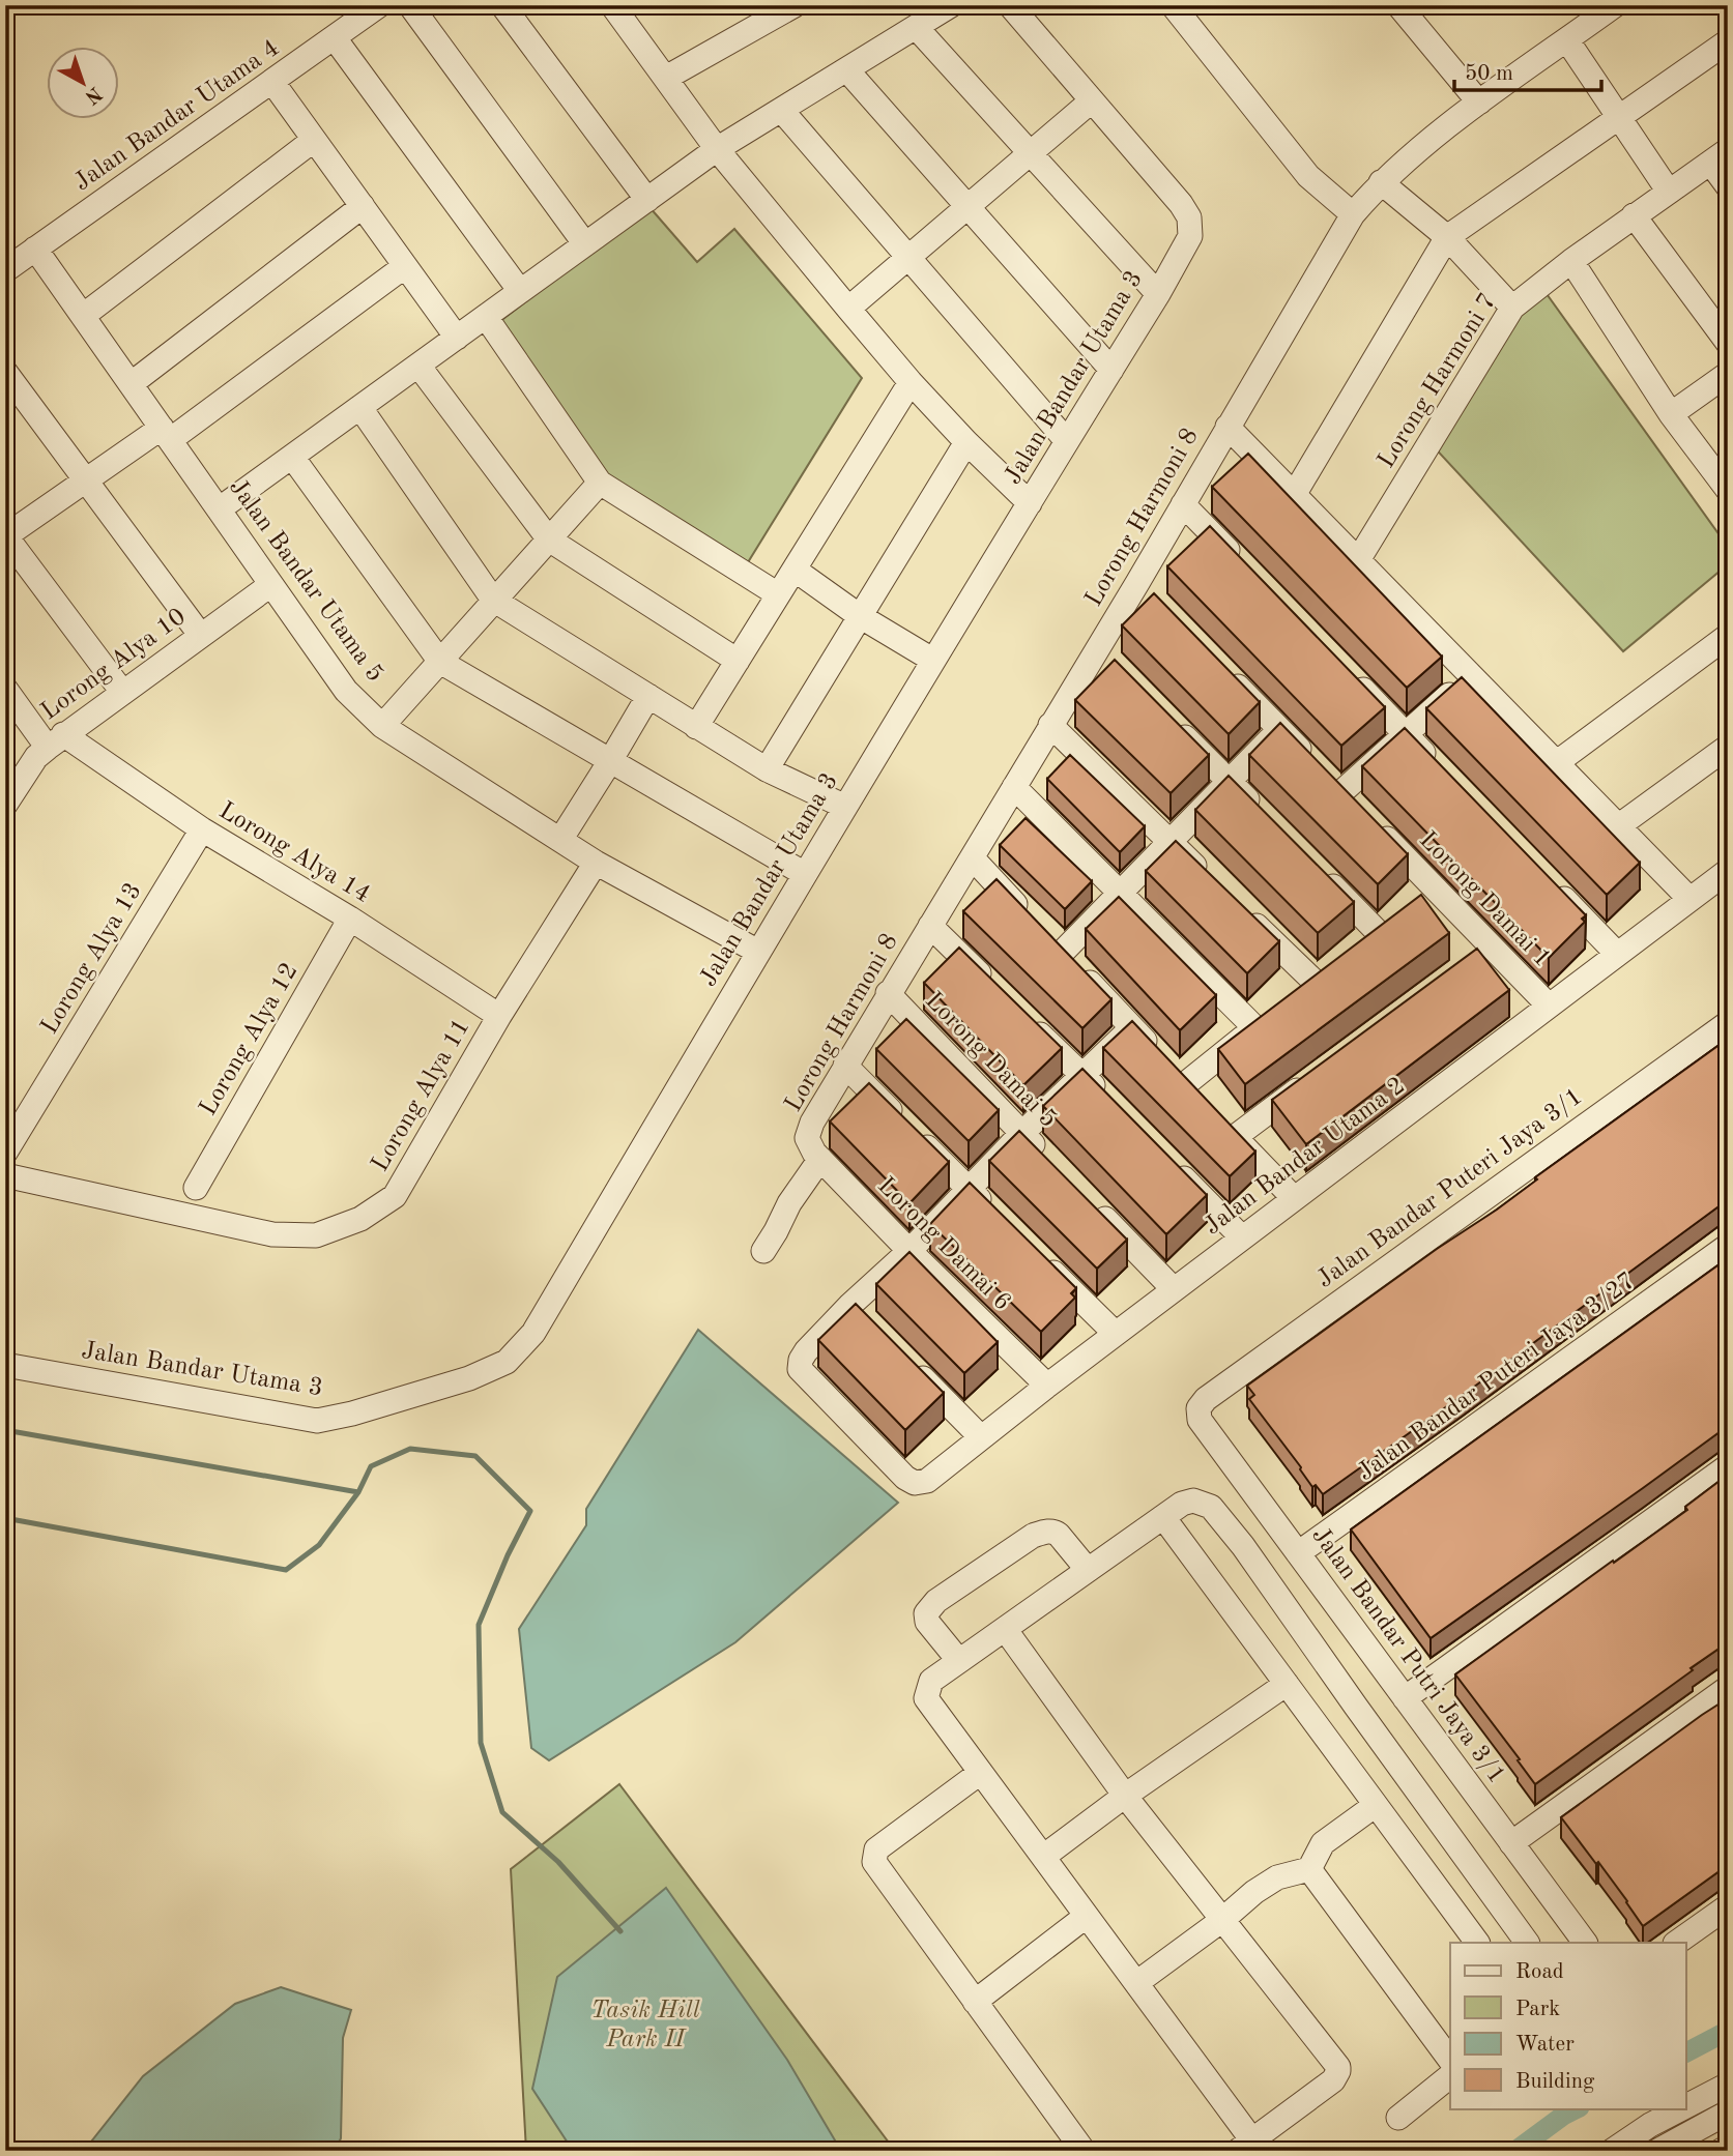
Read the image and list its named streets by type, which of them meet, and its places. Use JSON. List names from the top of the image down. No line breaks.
{"streets":{"street":["Jalan Bandar Utama 4","Jalan Bandar Utama 3","Lorong Harmoni 7","Lorong Harmoni 8","Jalan Bandar Utama 5","Lorong Alya 10","Lorong Alya 14","Lorong Damai 1","Lorong Alya 13","Lorong Alya 12","Lorong Damai 5","Lorong Alya 11","Jalan Bandar Utama 2","Jalan Bandar Puteri Jaya 3/1","Lorong Damai 6","Jalan Bandar Puteri Jaya 3/27","Jalan Bandar Putri Jaya 3/1"]},"crossings":[["Jalan Bandar Utama 4","Jalan Bandar Utama 5"],["Jalan Bandar Utama 3","Jalan Bandar Utama 5"],["Lorong Harmoni 8","Lorong Damai 5"],["Lorong Harmoni 8","Lorong Damai 6"],["Jalan Bandar Utama 5","Lorong Alya 10"],["Jalan Bandar Utama 5","Lorong Alya 11"],["Lorong Alya 10","Lorong Alya 14"],["Lorong Alya 14","Lorong Alya 13"],["Lorong Alya 14","Lorong Alya 12"],["Lorong Alya 14","Lorong Alya 11"],["Lorong Damai 1","Jalan Bandar Utama 2"],["Jalan Bandar Utama 2","Lorong Damai 6"],["Jalan Bandar Puteri Jaya 3/1","Jalan Bandar Putri Jaya 3/1"],["Jalan Bandar Puteri Jaya 3/27","Jalan Bandar Putri Jaya 3/1"]],"parks":["Tasik Hill Park II"],"legend":["Road","Park","Water","Building"],"scale_bar":"50 m","north":"bottom right"}
